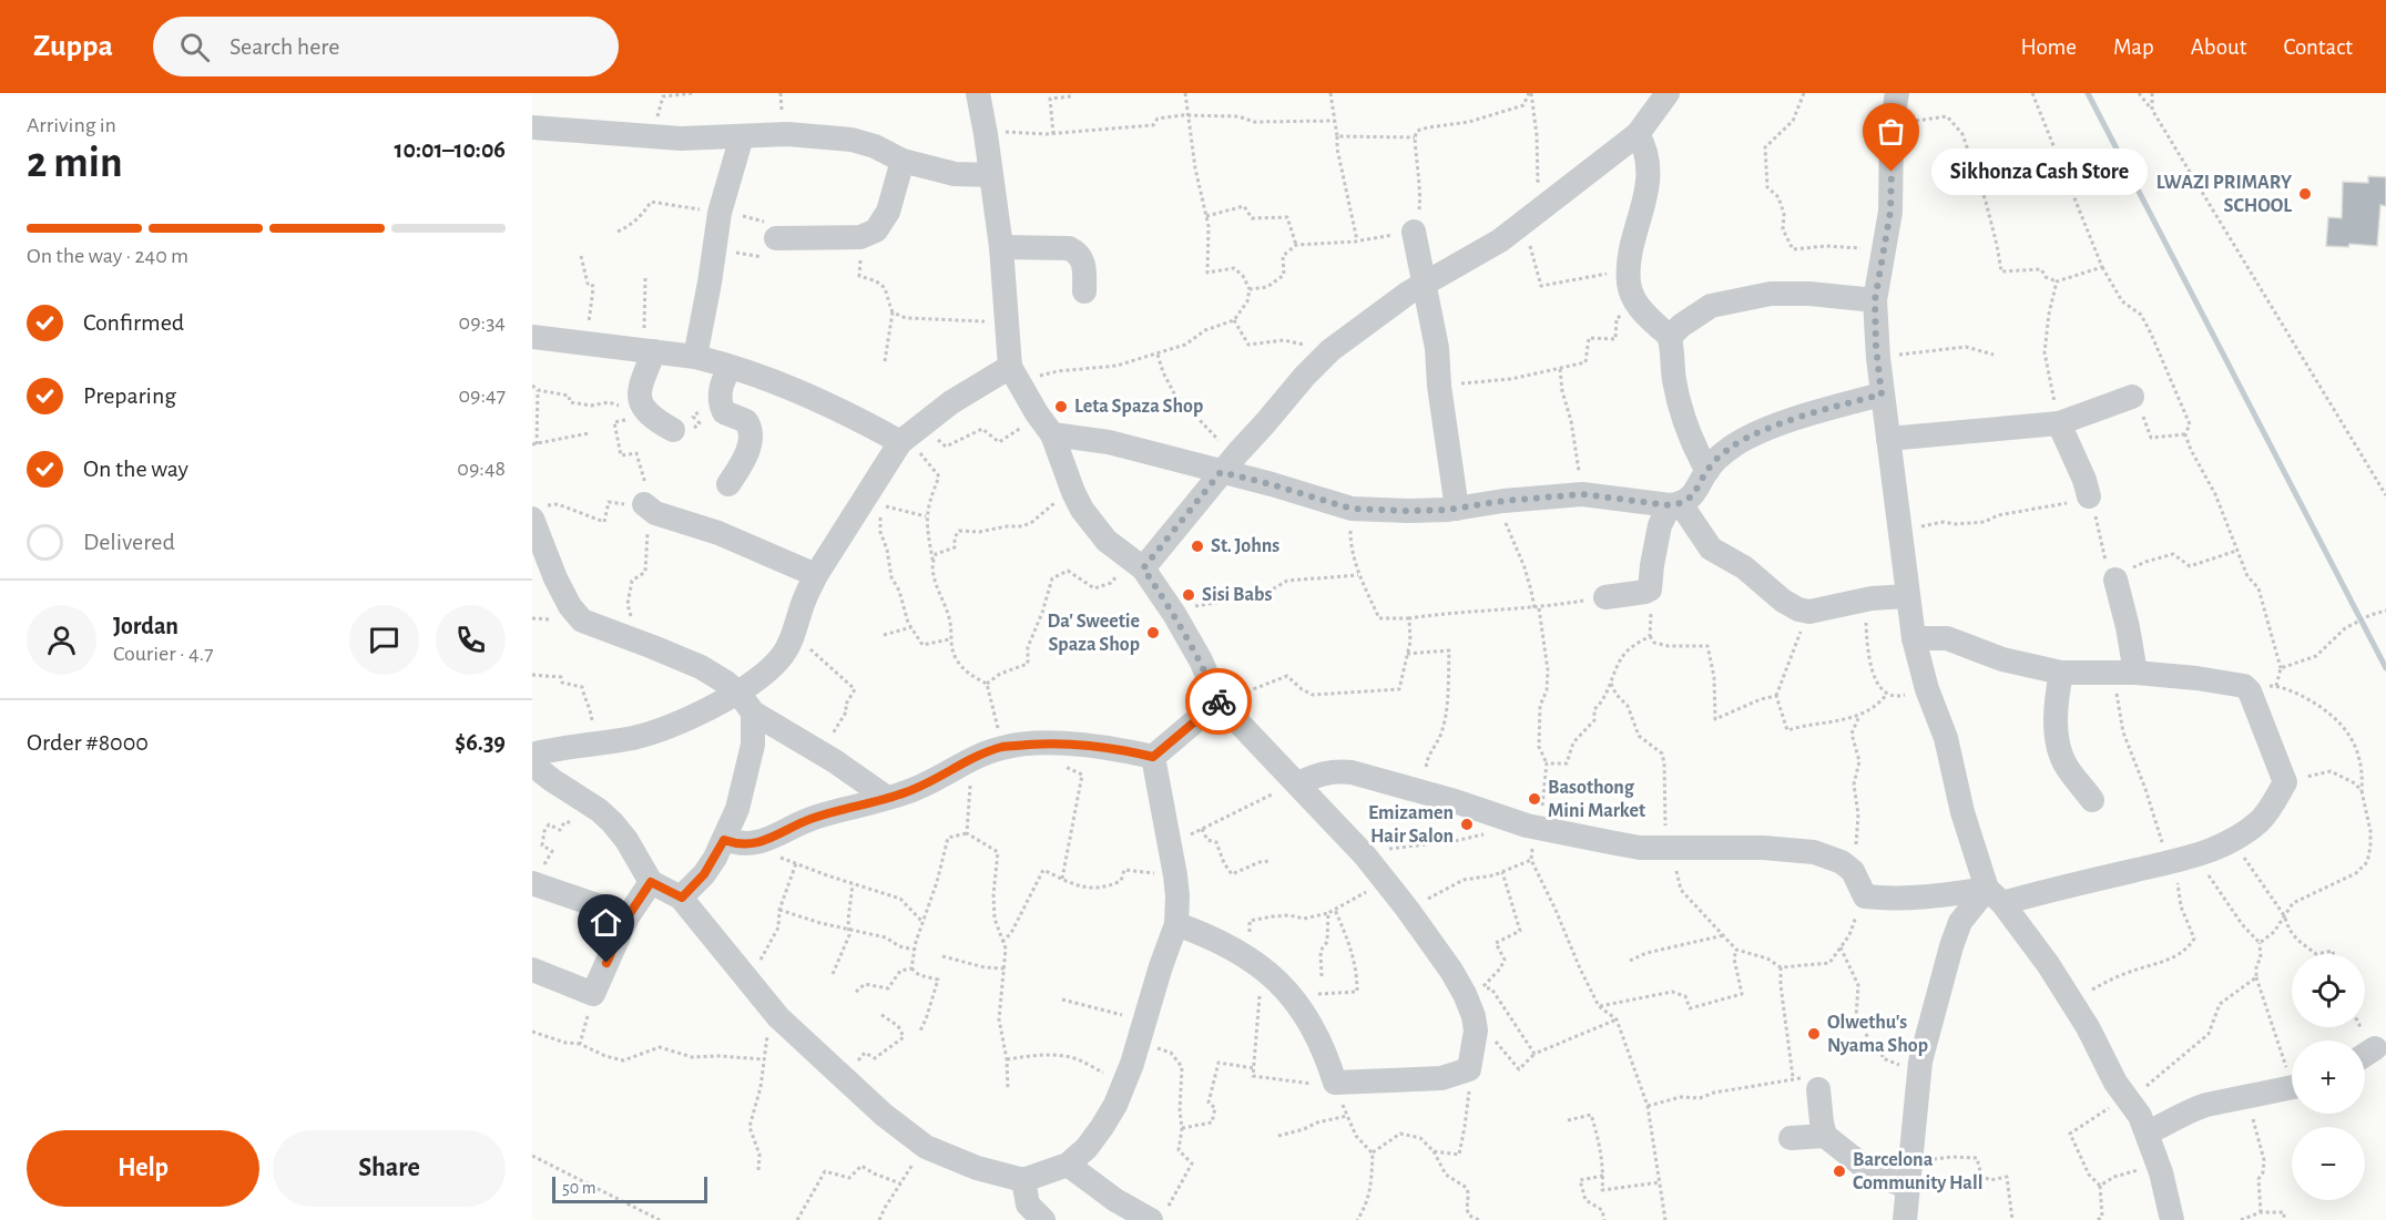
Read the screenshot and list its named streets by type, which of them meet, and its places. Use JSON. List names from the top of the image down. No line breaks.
{"places":["Sikhonza Cash Store","LWAZI PRIMARY SCHOOL","Leta Spaza Shop","St. Johns","Sisi Babs","Da' Sweetie Spaza Shop","Basothong Mini Market","Emizamen Hair Salon","Olwethu's Nyama Shop","Barcelona Community Hall"],"scale_bar":"50 m","page":{"header":"Zuppa","search":"Search here","nav":["Home","Map","About","Contact"],"heading":["2 min","Arriving in","10:01–10:06"],"panel":["Jordan","Courier · 4.7","Order #8000","$6.39"],"bubble":"Sikhonza Cash Store","bar":"On the way · 240 m","list":[["Confirmed","09:34"],["Preparing","09:47"],["On the way","09:48"],"Delivered"],"map_buttons":["+","−"],"buttons":["Help","Share"],"scale":"50 m"}}
